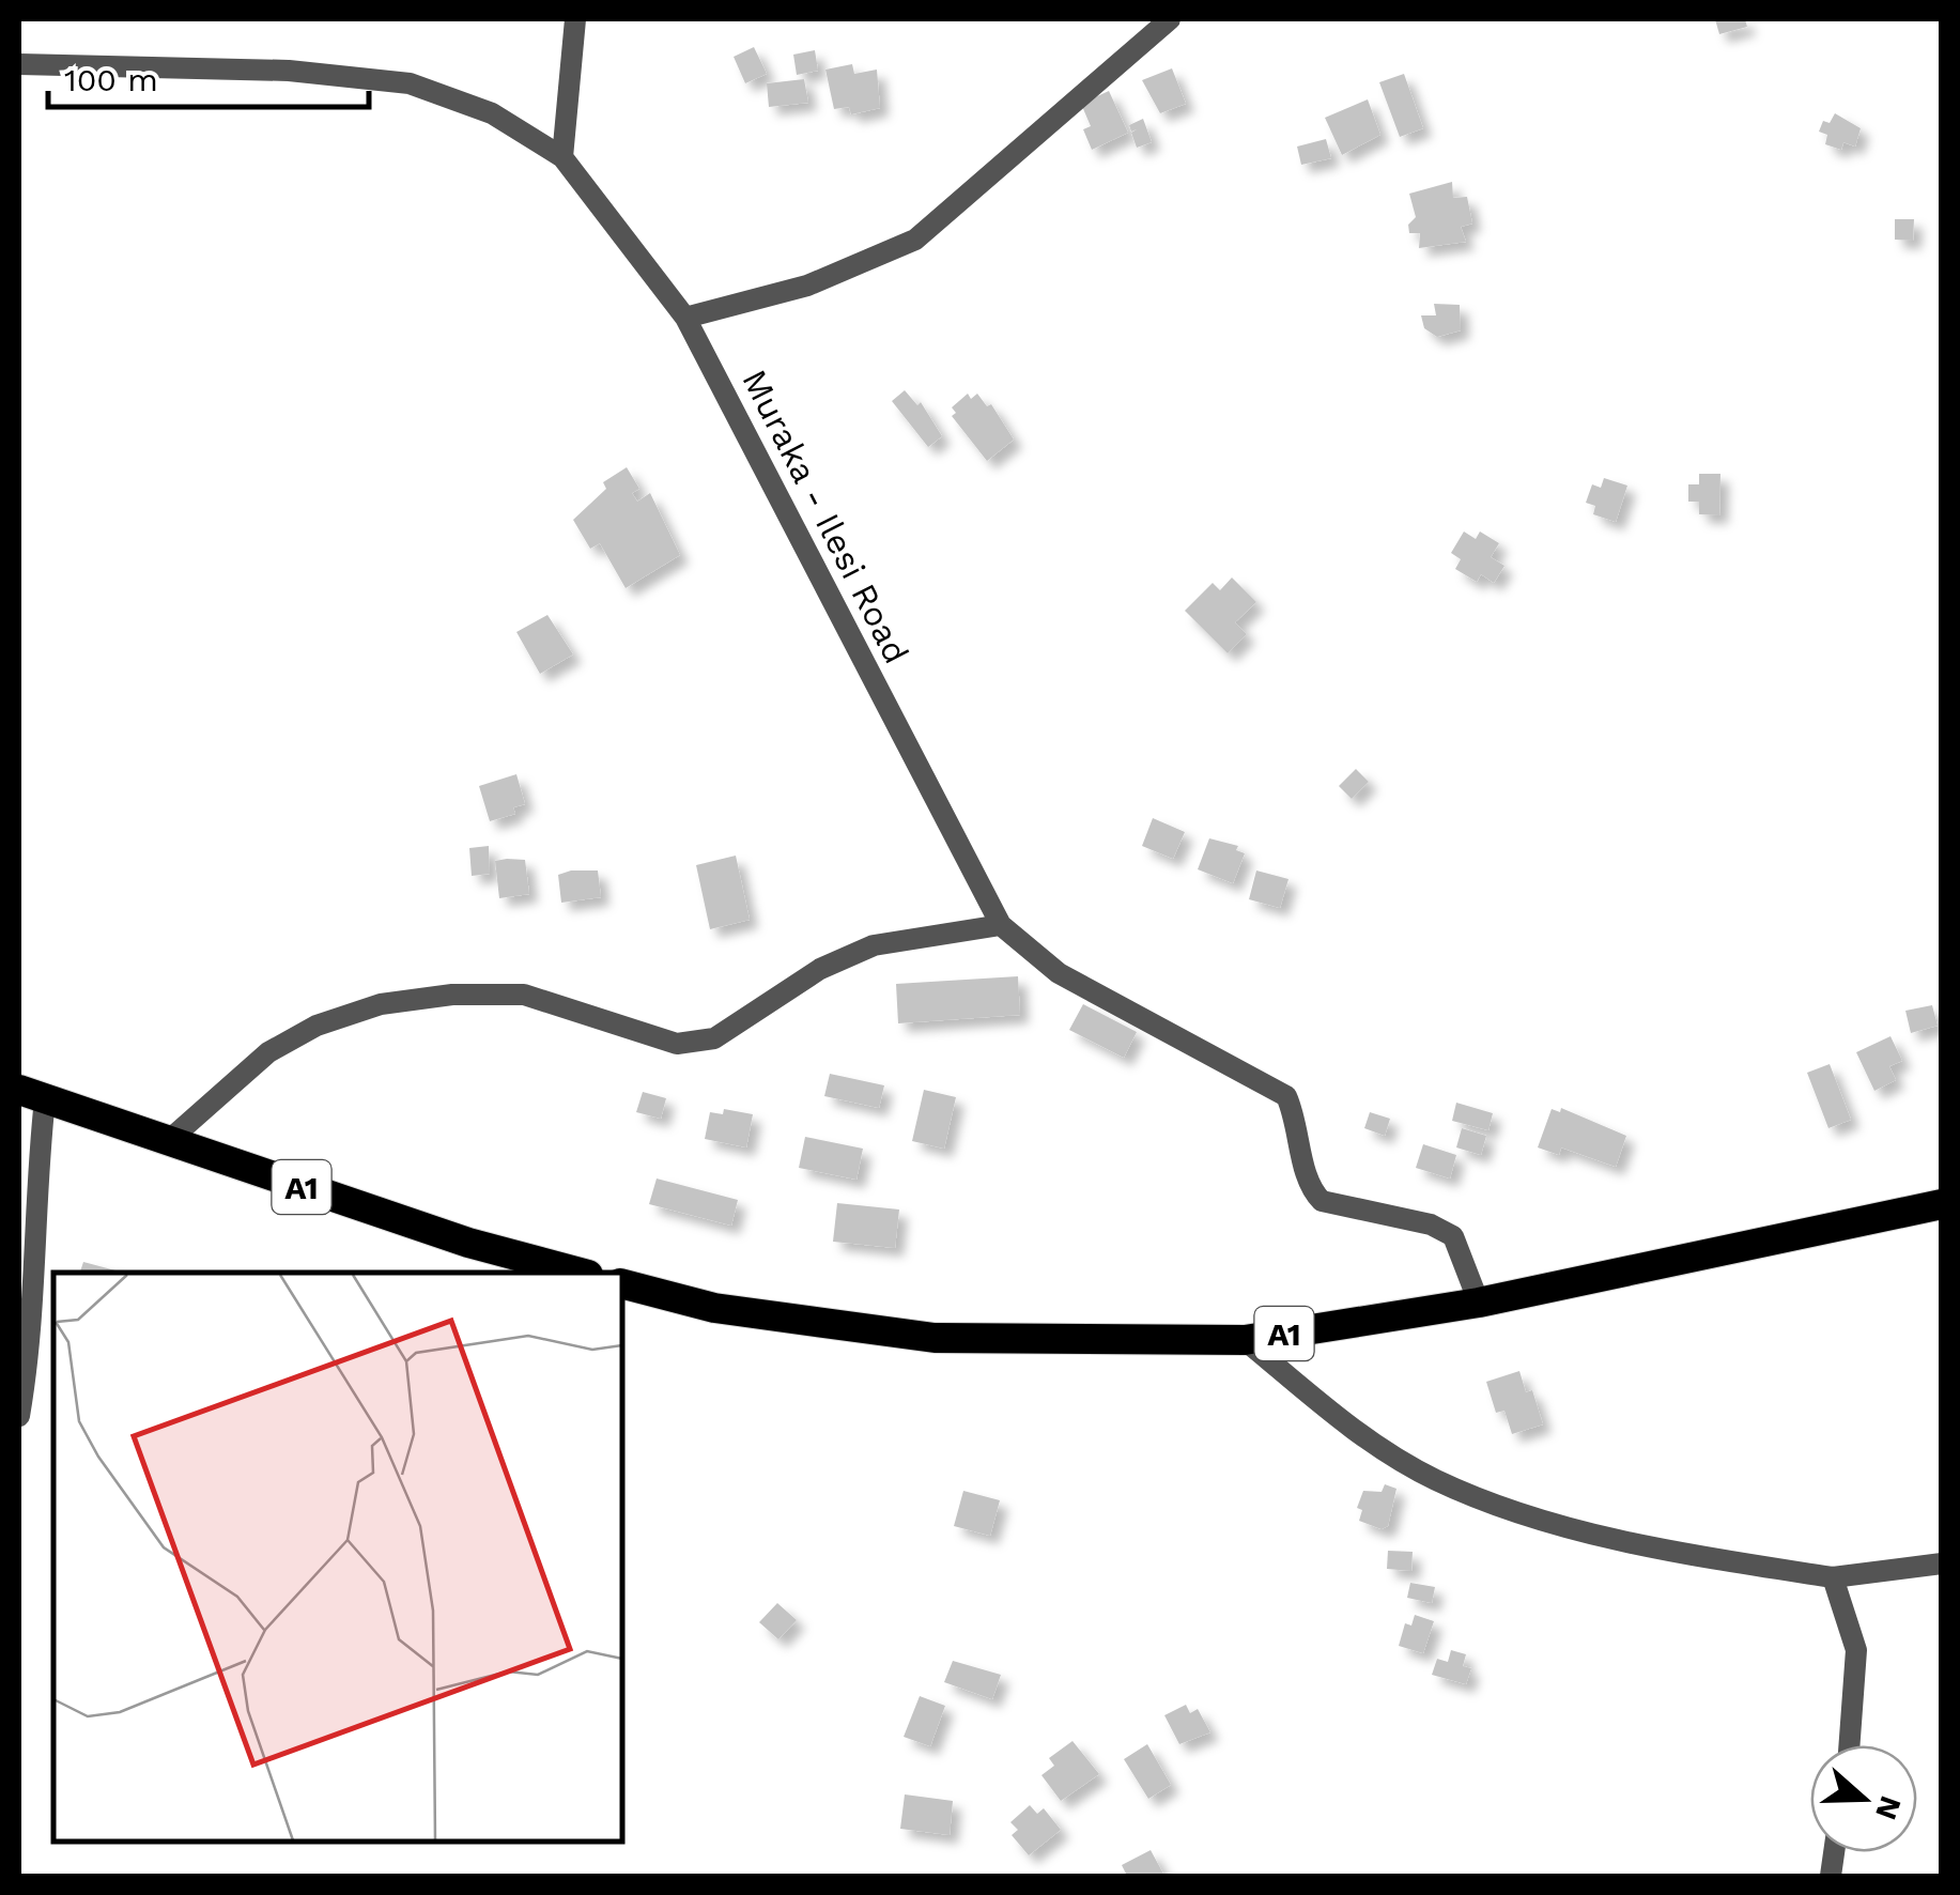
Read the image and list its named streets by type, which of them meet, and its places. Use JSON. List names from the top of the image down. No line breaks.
{"streets":{"highway":["A1"],"street":["Muraka - Ilesi Road"]},"crossings":[["Muraka - Ilesi Road","A1"]],"scale_bar":"100 m","north":"right"}
